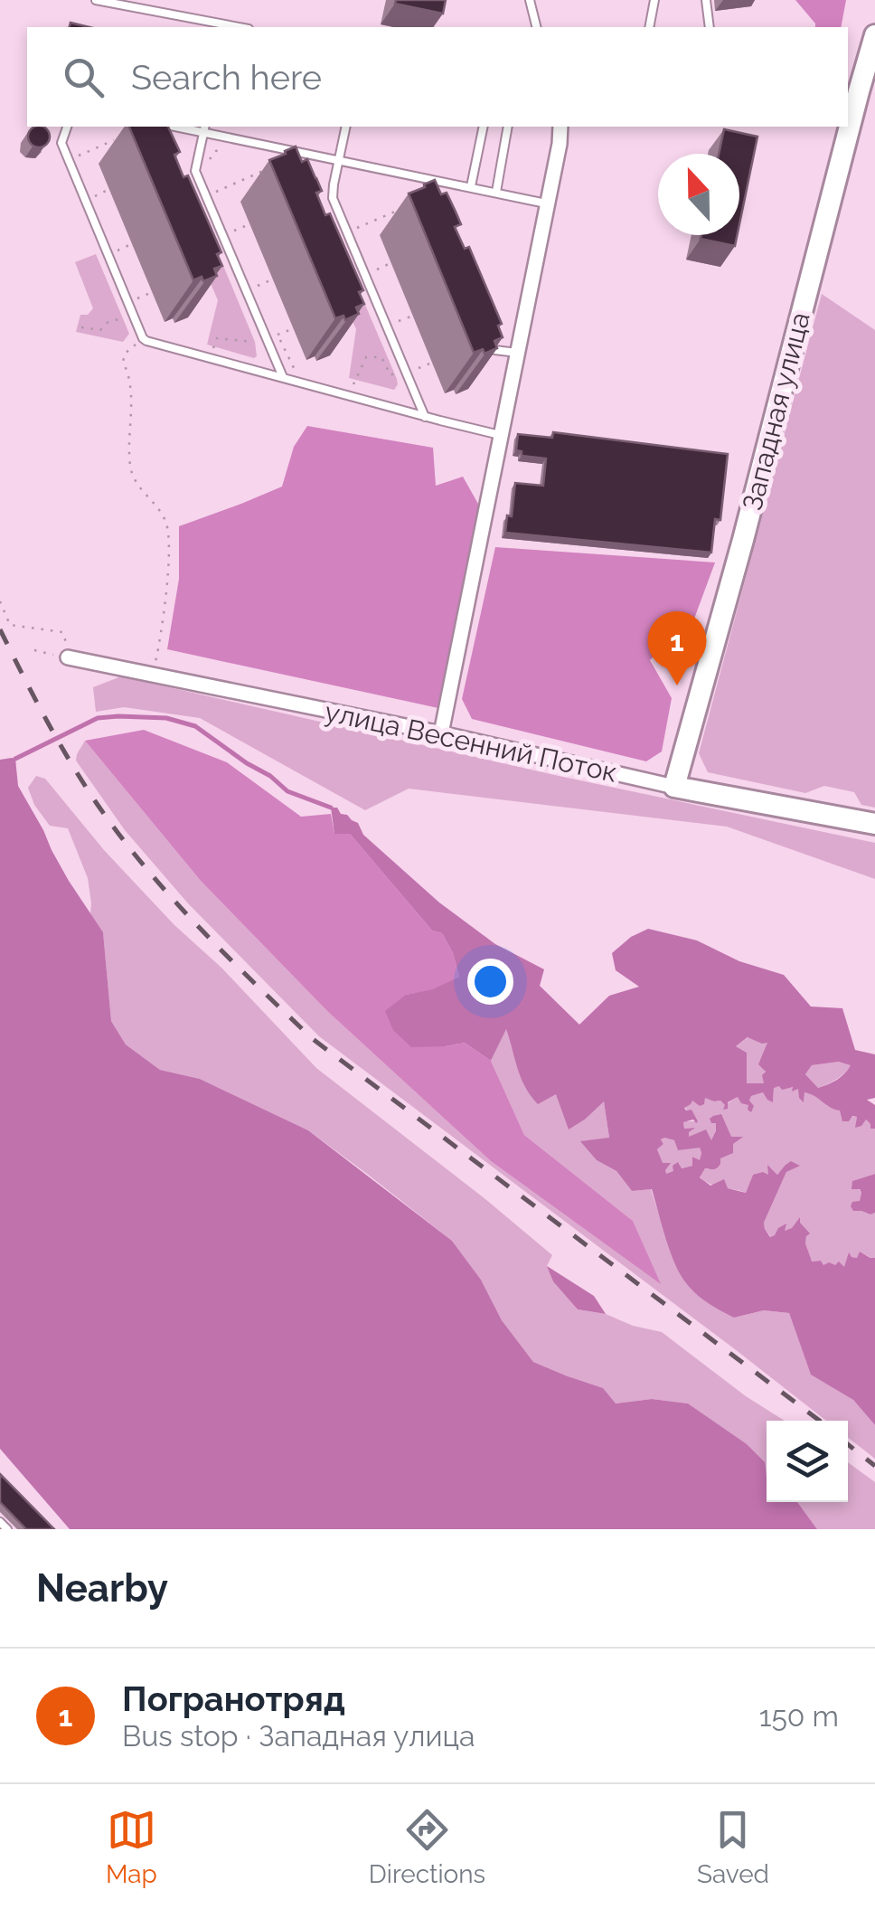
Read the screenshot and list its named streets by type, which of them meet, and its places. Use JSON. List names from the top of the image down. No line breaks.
{"streets":{"street":["Западная улица","улица Весенний Поток"]},"crossings":[["Западная улица","улица Весенний Поток"]],"north":"top","page":{"search":"Search here","pins":"1","heading":"Nearby","list":[{"mark":"1","name":"Погранотряд","note":"Bus stop · Западная улица","value":"150 m"}],"nav":["Map","Directions","Saved"]}}
